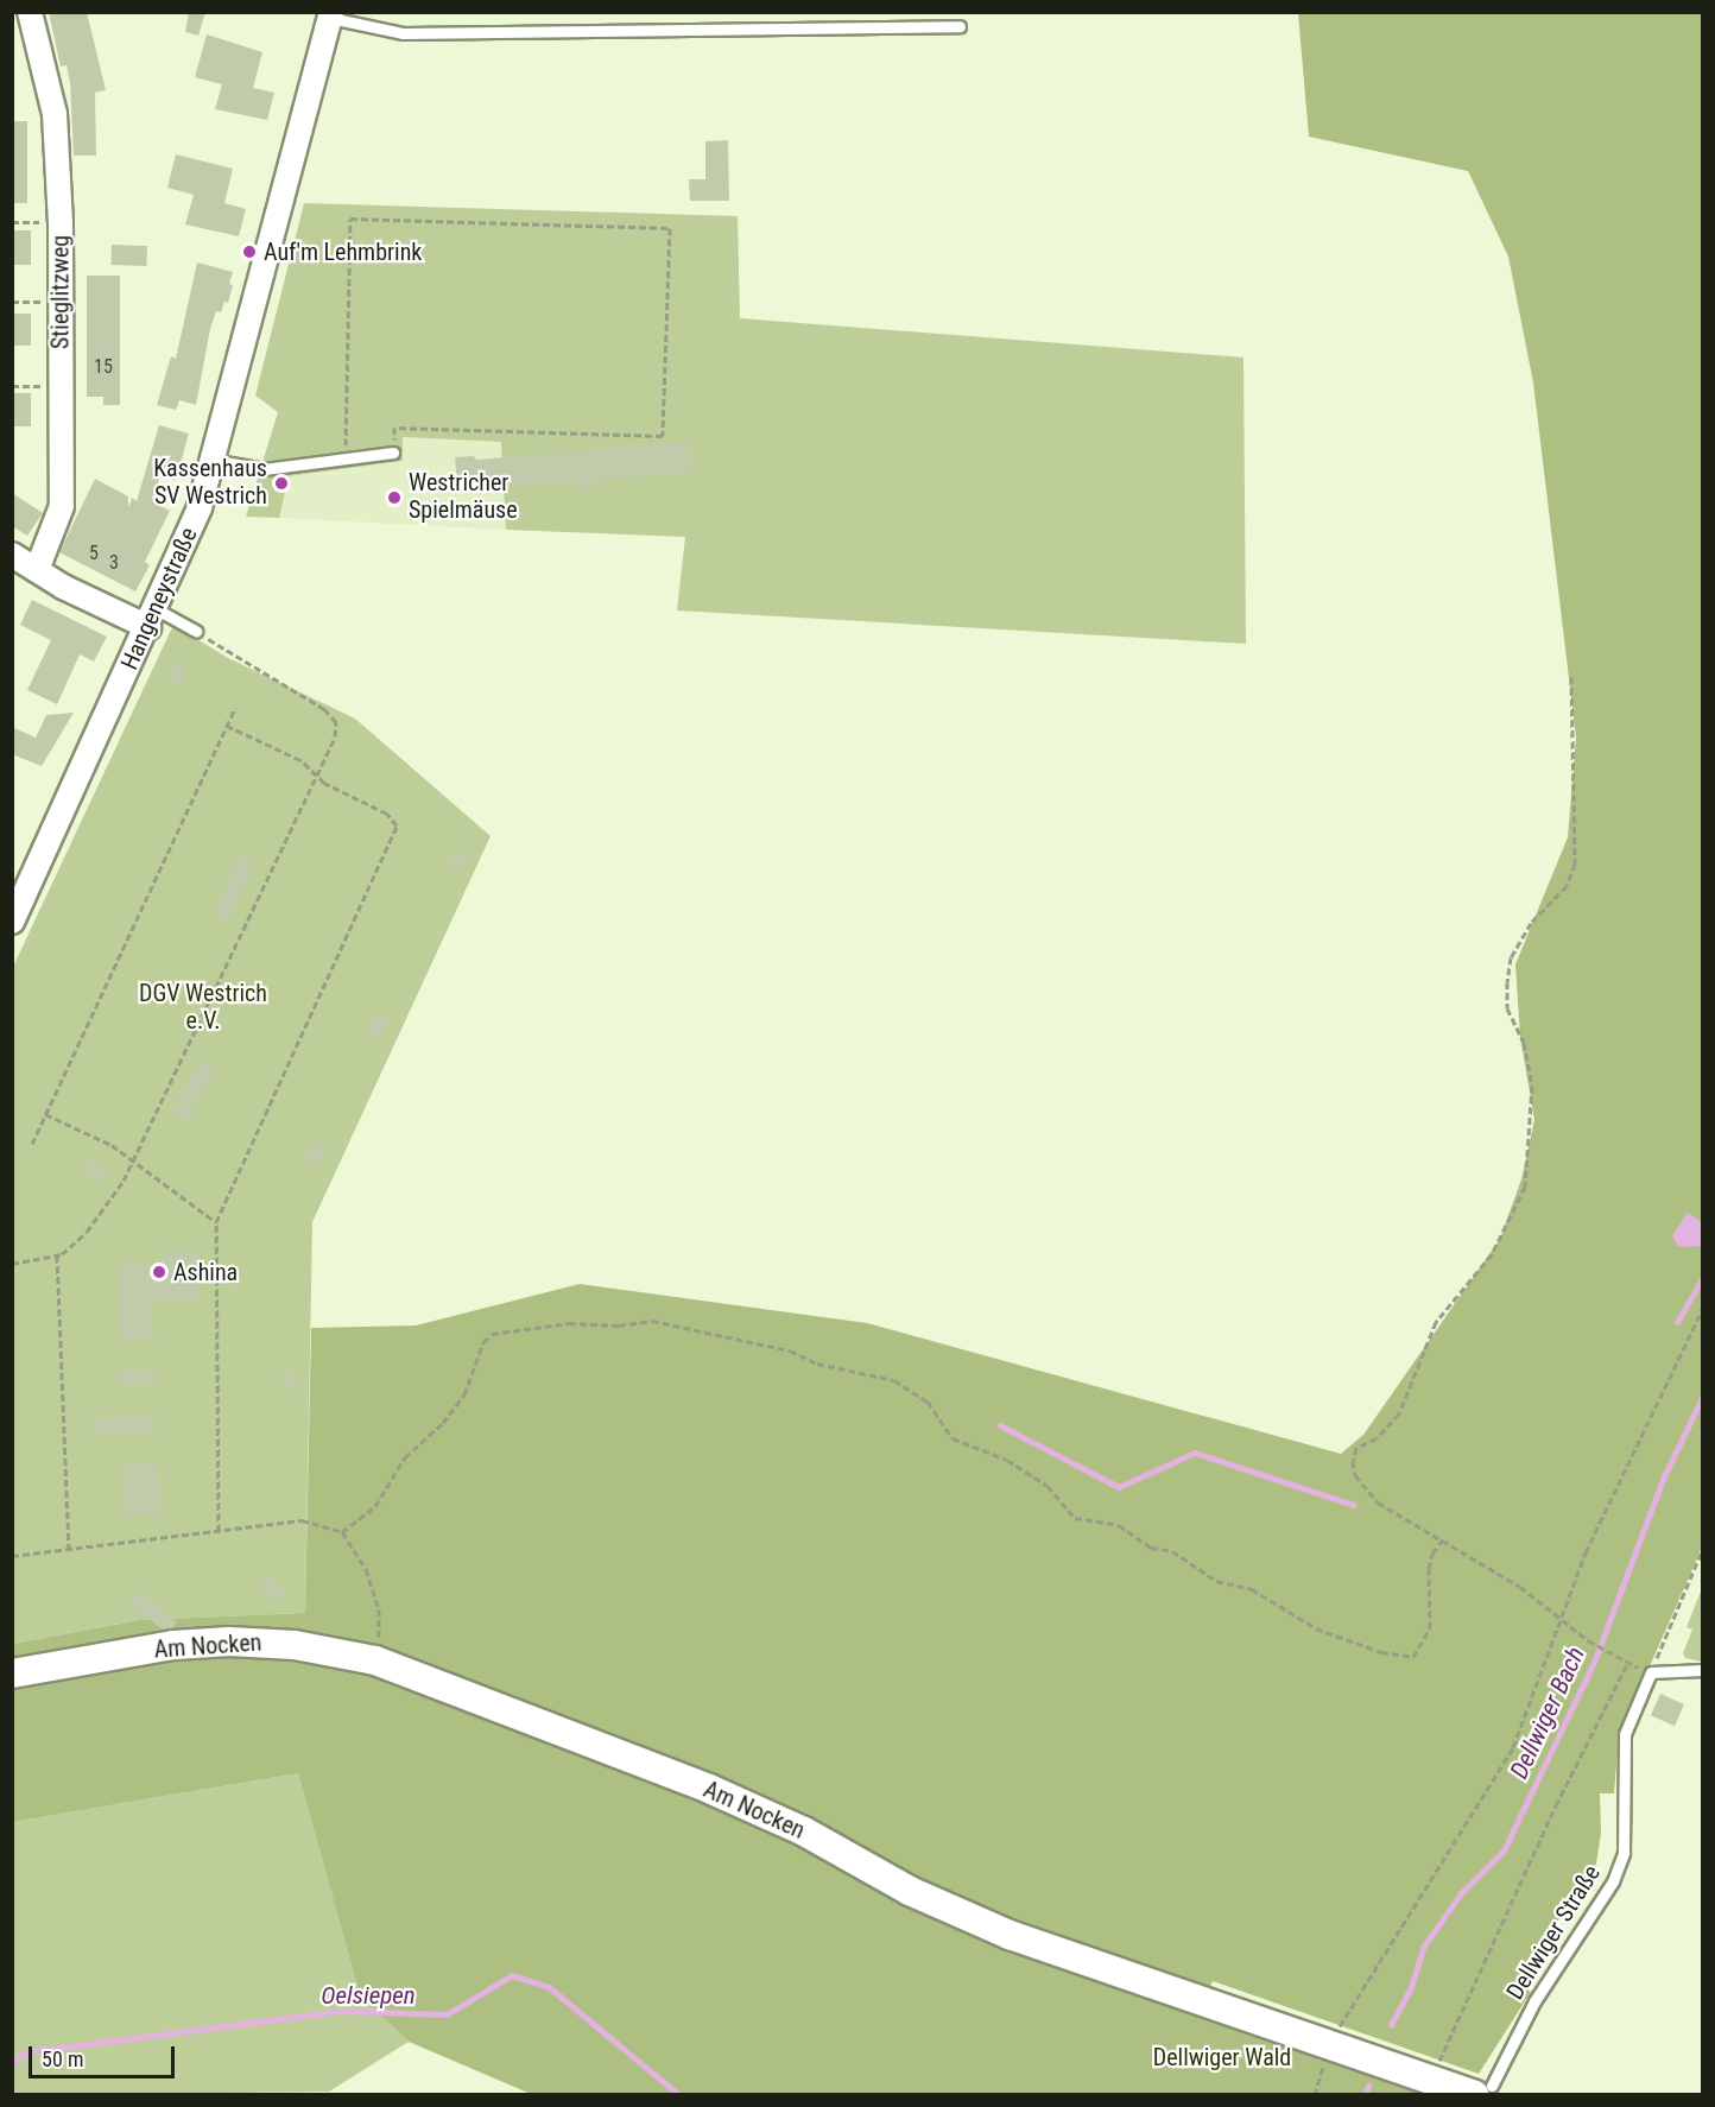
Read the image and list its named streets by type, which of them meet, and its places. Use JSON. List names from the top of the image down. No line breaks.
{"streets":{"street":["Stieglitzweg","Hangeneystraße","Am Nocken"],"lane":["Dellwiger Straße"]},"crossings":[["Am Nocken","Dellwiger Straße"]],"water":["Dellwiger Bach","Oelsiepen"],"parks":["DGV Westrich e.V.","Dellwiger Wald"],"places":["Auf'm Lehmbrink","Kassenhaus SV Westrich","Westricher Spielmäuse","Ashina"],"house_numbers":["15","5","3"],"scale_bar":"50 m"}
